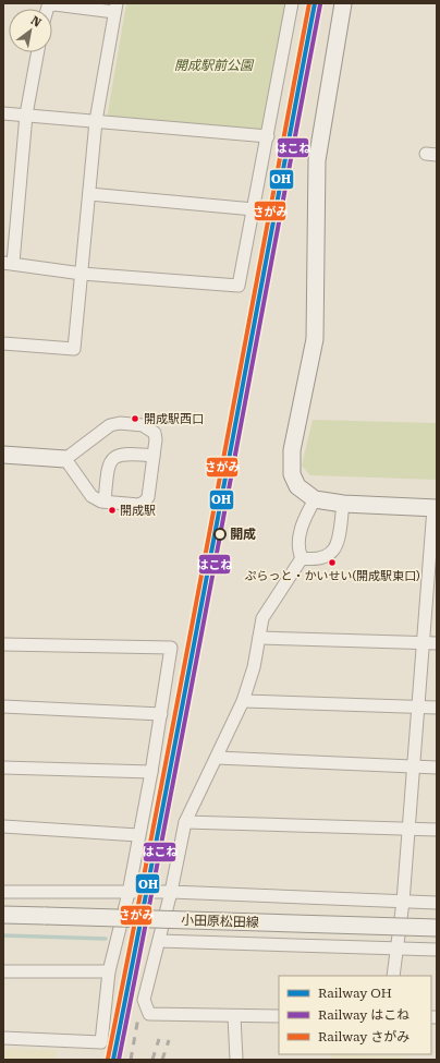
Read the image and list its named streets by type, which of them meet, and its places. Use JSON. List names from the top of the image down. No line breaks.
{"streets":{"street":["小田原松田線"]},"parks":["開成駅前公園"],"places":["開成駅西口","開成駅","開成","ぷらっと・かいせい(開成駅東口)"],"lines":["rail line OH","rail line さがみ","rail line はこね"],"legend":["Railway OH","Railway はこね","Railway さがみ"],"north":"top right"}
